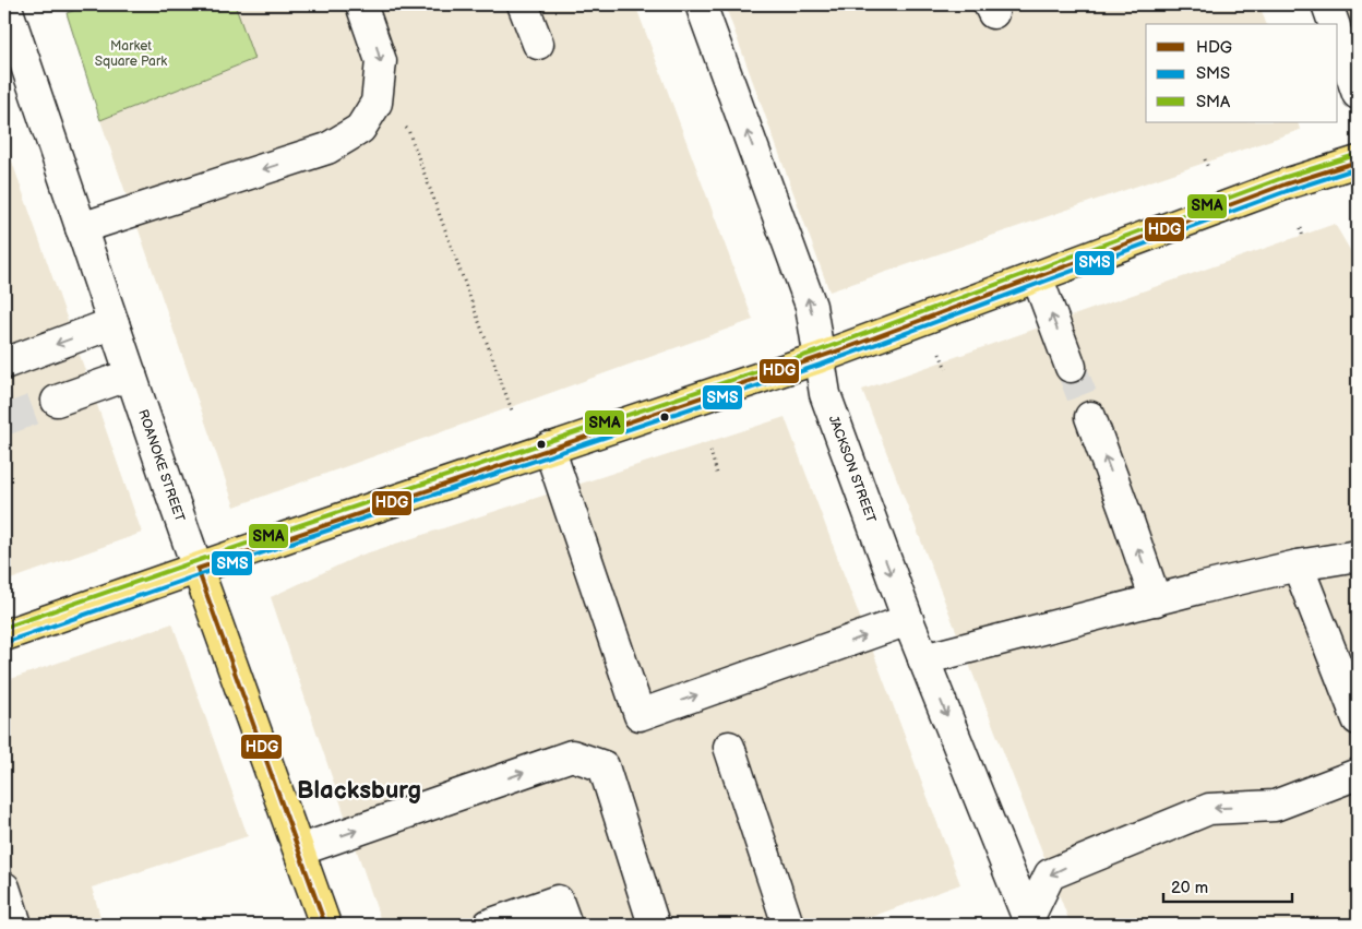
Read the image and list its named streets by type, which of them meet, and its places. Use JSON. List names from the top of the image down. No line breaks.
{"streets":{"main road":["ROANOKE STREET"],"street":["JACKSON STREET"]},"districts":["Blacksburg"],"parks":["Market Square Park"],"lines":["transit line SMA","transit line HDG","transit line SMS"],"legend":["HDG","SMS","SMA"],"scale_bar":"20 m"}
